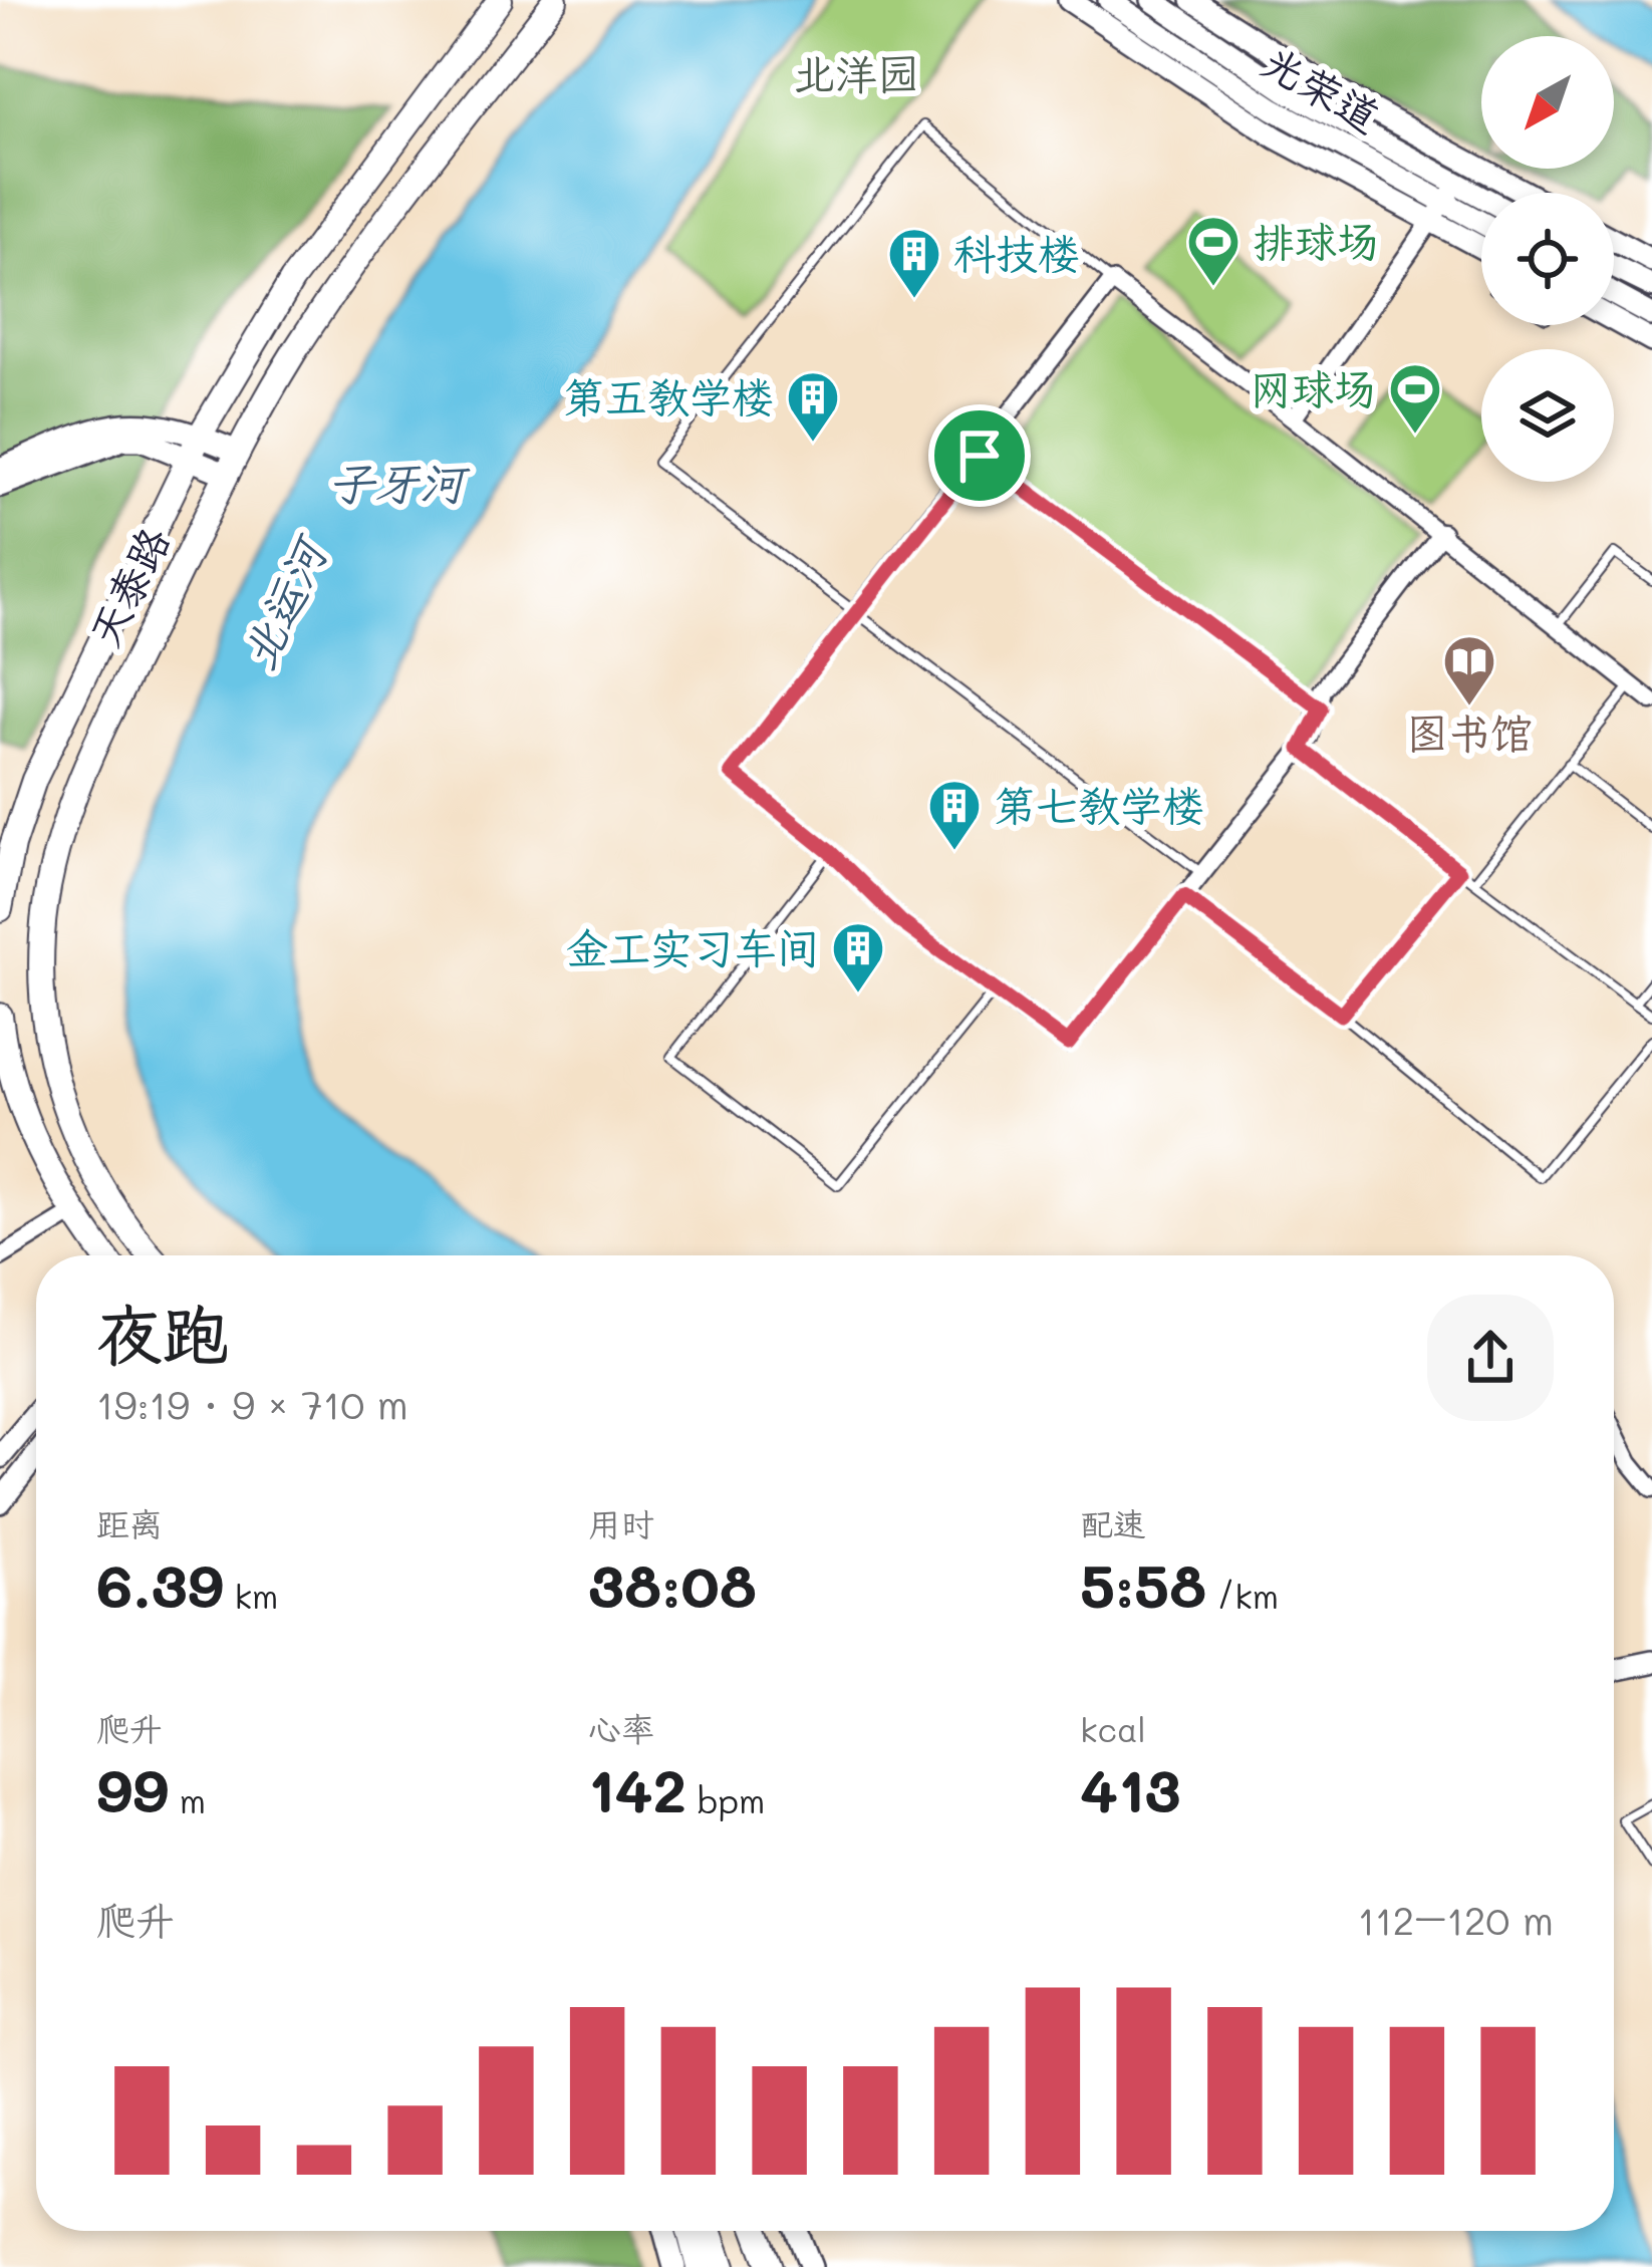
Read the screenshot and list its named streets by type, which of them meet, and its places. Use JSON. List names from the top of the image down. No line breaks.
{"streets":{"main road":["光荣道","天泰路"]},"water":["子牙河","北运河"],"parks":["北洋园"],"places":{"sports":["排球场","网球场"],"building":["科技楼","第五教学楼","第七教学楼","金工实习车间"],"library":["图书馆"]},"north":"bottom left","page":{"heading":["夜跑","19:19 · 9 × 710 m"],"stats":[["距离","6.39 km"],["用时","38:08"],["配速","5:58 /km"],["爬升","99 m"],["心率","142 bpm"],["kcal","413"]],"chart":["爬升","112–120 m"]}}
